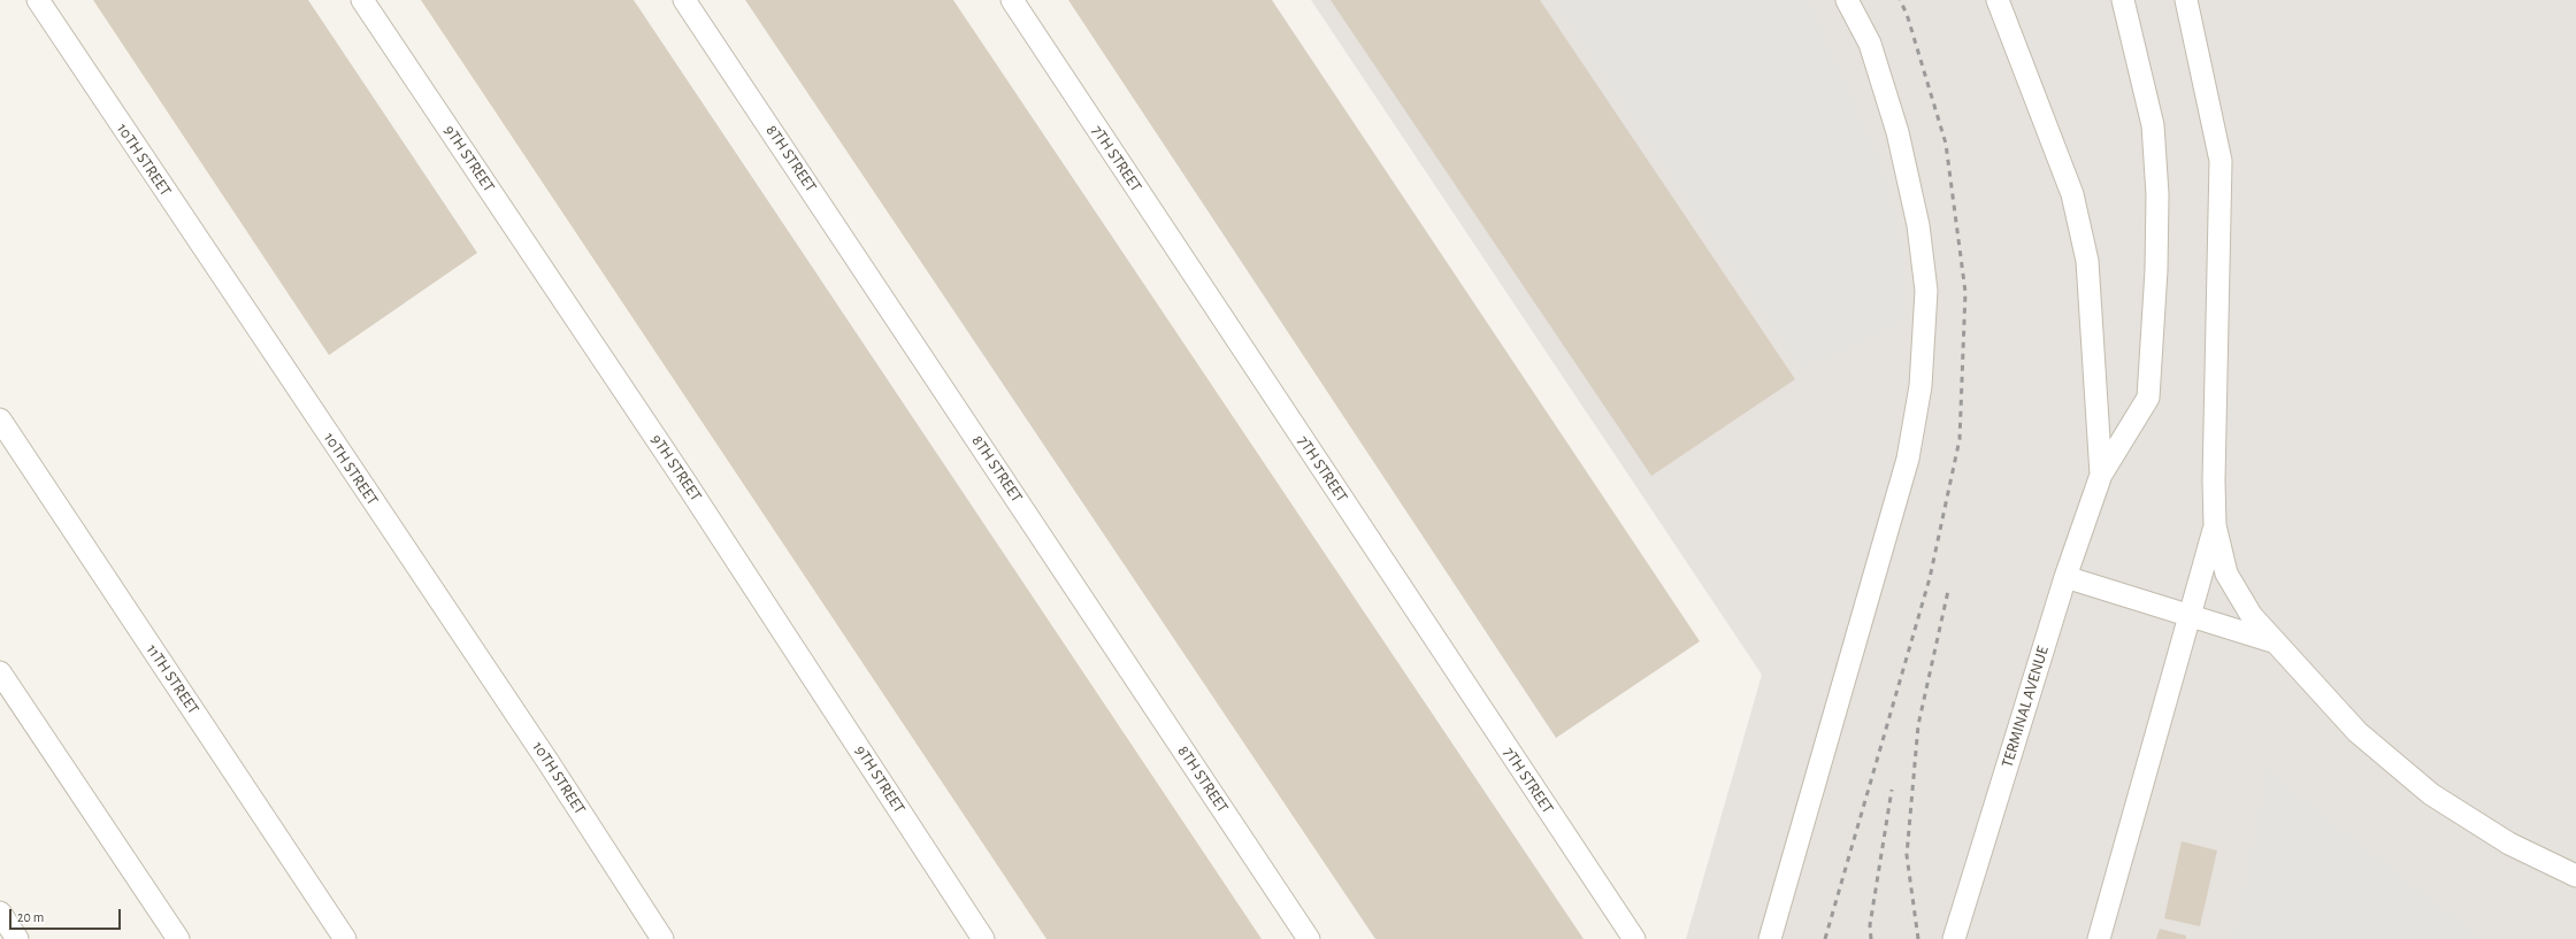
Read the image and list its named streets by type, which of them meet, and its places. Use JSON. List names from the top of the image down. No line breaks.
{"streets":{"lane":["9TH STREET","8TH STREET","7TH STREET","10TH STREET","11TH STREET","TERMINAL AVENUE"]},"scale_bar":"20 m"}
